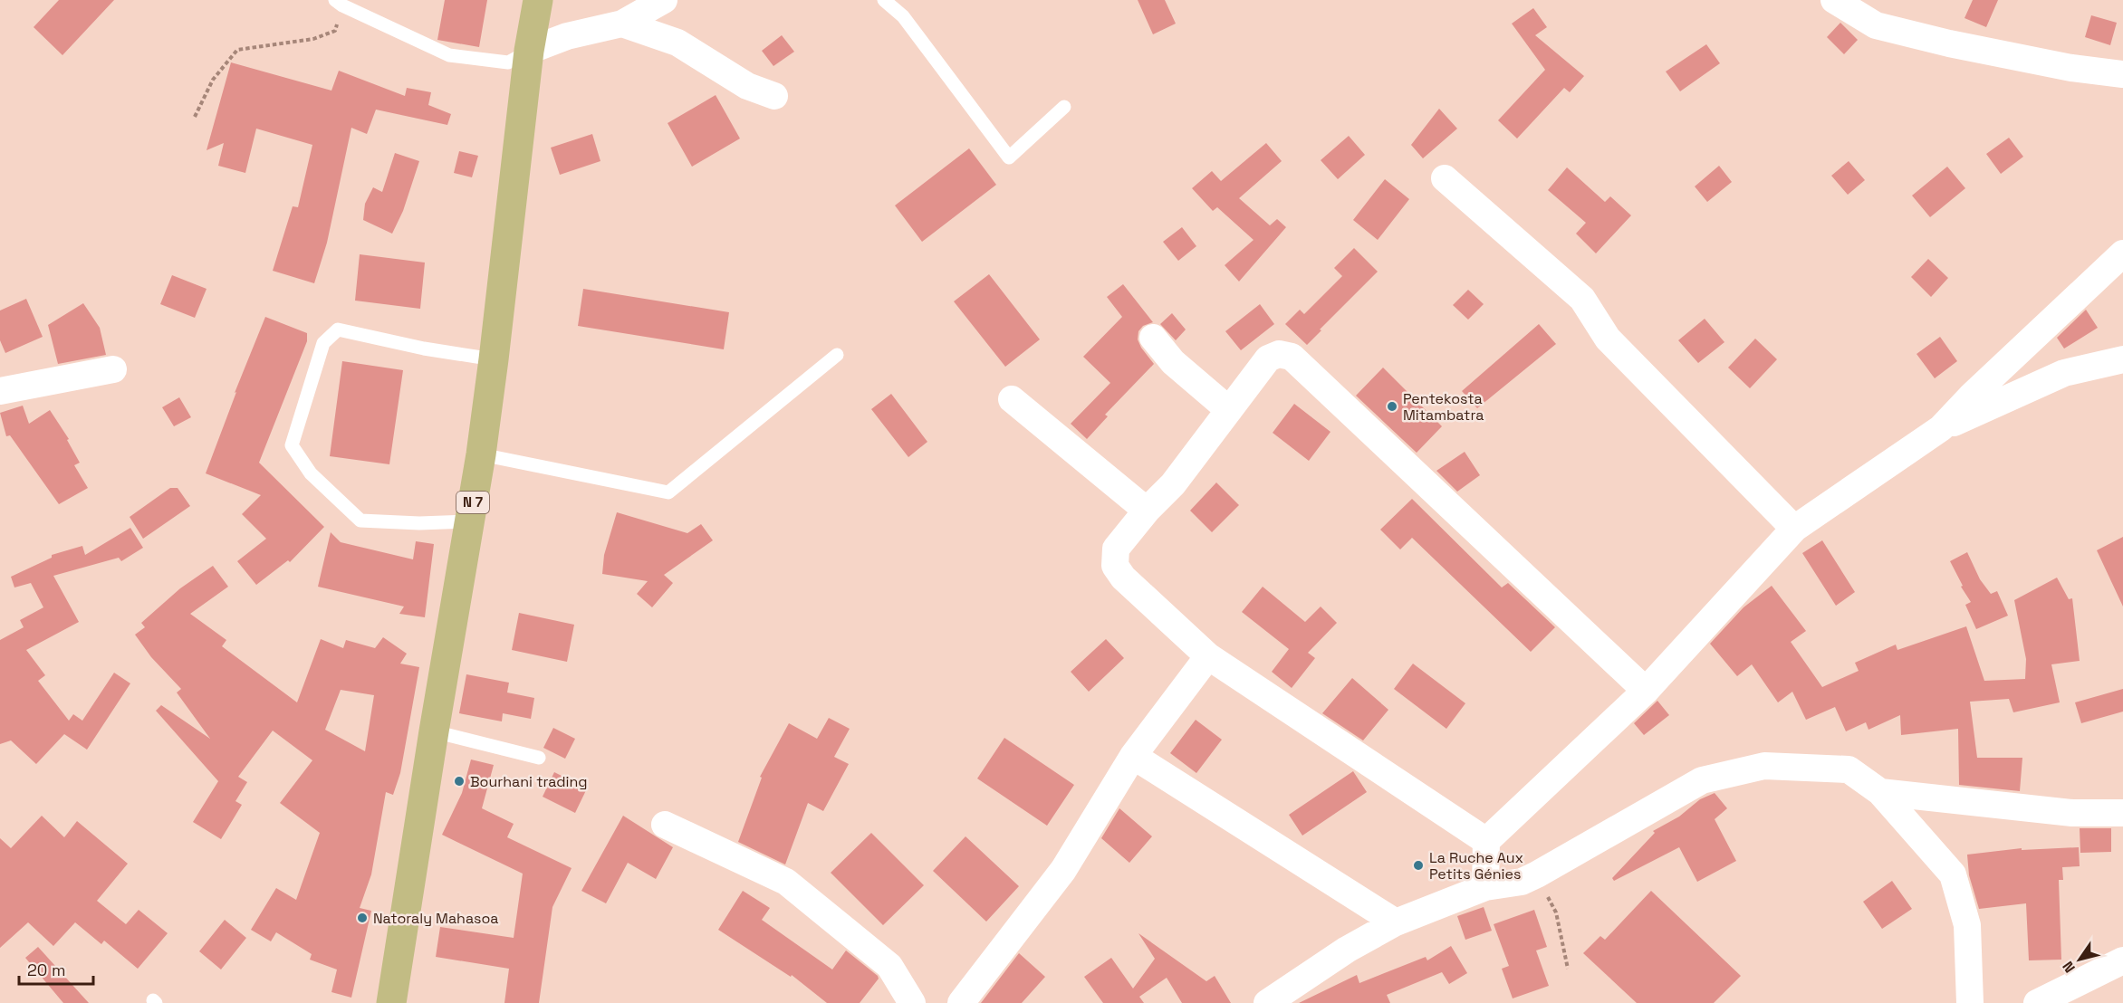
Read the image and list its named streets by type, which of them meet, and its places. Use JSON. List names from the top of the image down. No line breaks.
{"streets":{"main road":["N 7"]},"places":["Pentekosta Mitambatra","Bourhani trading","La Ruche Aux Petits Génies","Natoraly Mahasoa"],"scale_bar":"20 m","north":"bottom left"}
